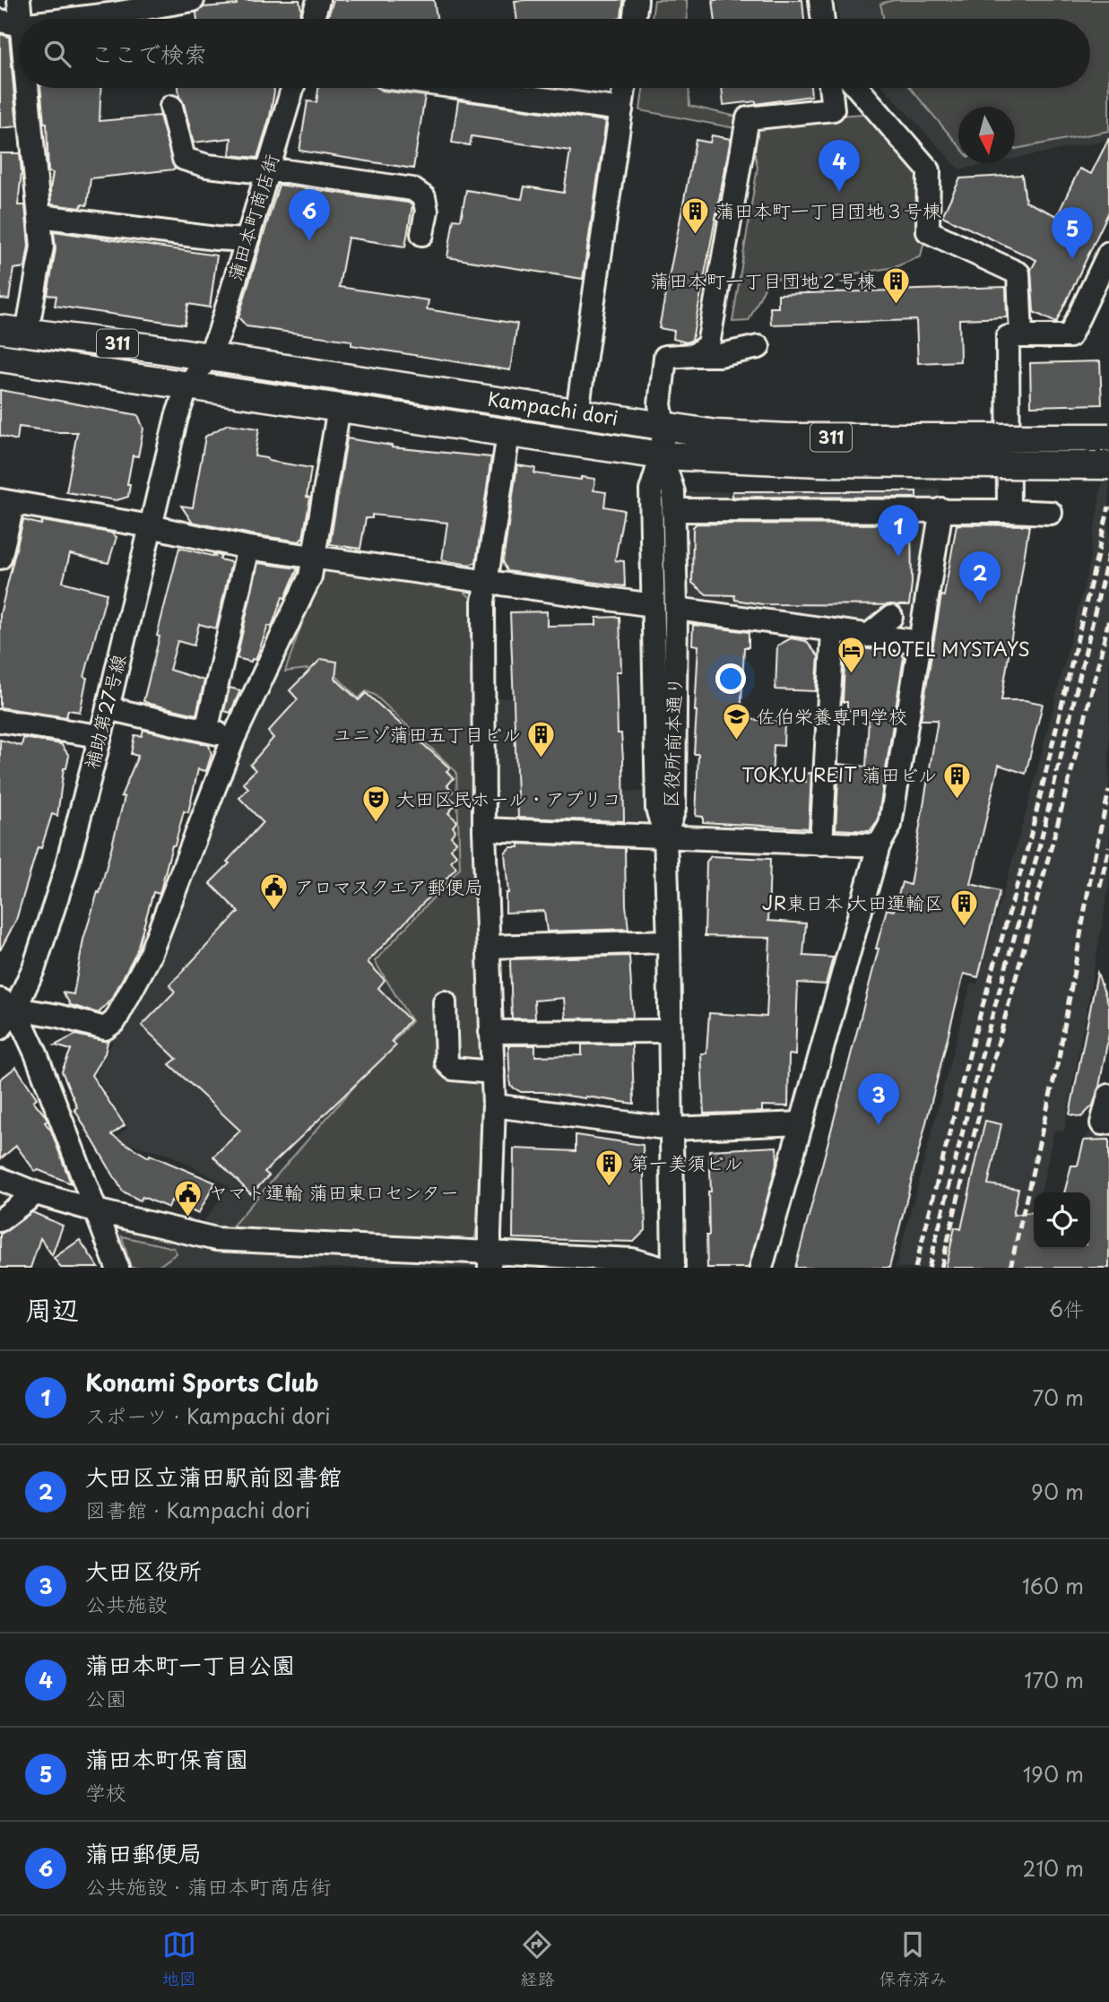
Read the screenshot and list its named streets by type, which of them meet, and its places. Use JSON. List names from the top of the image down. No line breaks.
{"streets":{"main road":["311","Kampachi dori"],"street":["蒲田本町商店街","補助第27号線","区役所前本通り"]},"crossings":[["蒲田本町商店街","Kampachi dori"],["蒲田本町商店街","補助第27号線"],["Kampachi dori","補助第27号線"],["Kampachi dori","区役所前本通り"]],"places":{"building":["蒲田本町一丁目団地３号棟","蒲田本町一丁目団地２号棟","ユニゾ蒲田五丁目ビル","TOKYU REIT 蒲田ビル","JR東日本 大田運輸区","第一美須ビル"],"hotel":["HOTEL MYSTAYS"],"school or university":["佐伯栄養専門学校"],"theatre":["大田区民ホール・アプリコ"],"public building":["アロマスクエア郵便局","ヤマト運輸 蒲田東口センター"]},"north":"bottom","page":{"search":"ここで検索","pins":["4","6","5","1","2","3"],"heading":["周辺","6件"],"list":[{"mark":"1","name":"Konami Sports Club","note":"スポーツ · Kampachi dori","value":"70 m"},{"mark":"2","name":"大田区立蒲田駅前図書館","note":"図書館 · Kampachi dori","value":"90 m"},{"mark":"3","name":"大田区役所","note":"公共施設","value":"160 m"},{"mark":"4","name":"蒲田本町一丁目公園","note":"公園","value":"170 m"},{"mark":"5","name":"蒲田本町保育園","note":"学校","value":"190 m"},{"mark":"6","name":"蒲田郵便局","note":"公共施設 · 蒲田本町商店街","value":"210 m"}],"nav":["地図","経路","保存済み"]}}
